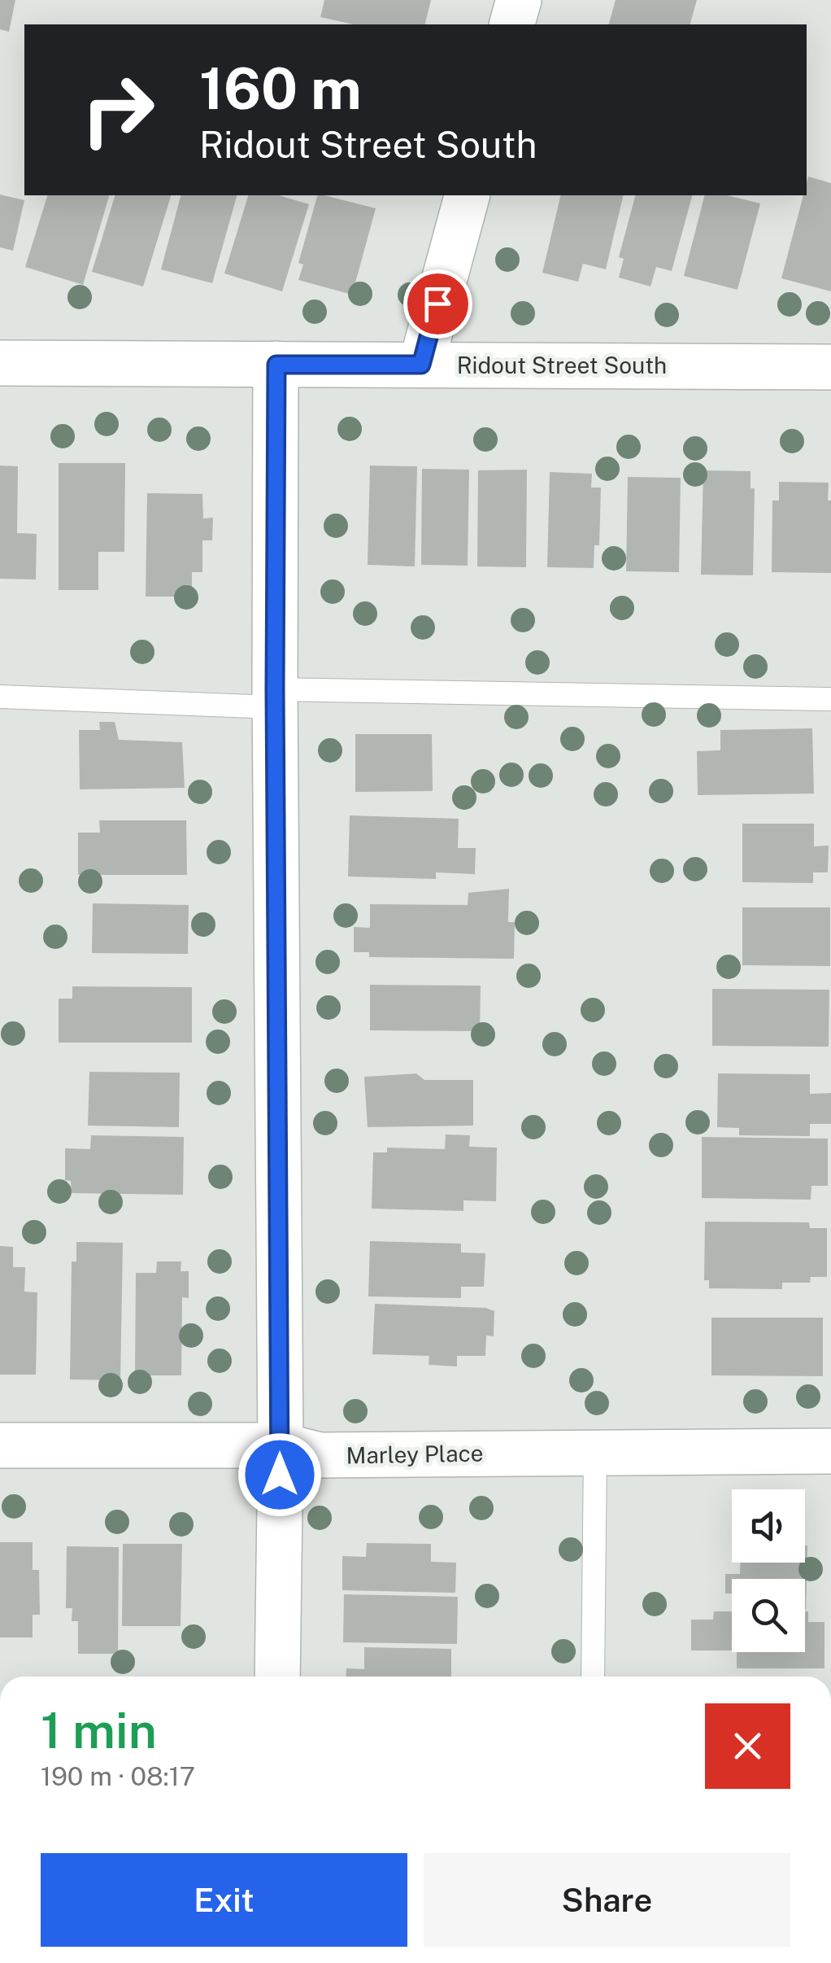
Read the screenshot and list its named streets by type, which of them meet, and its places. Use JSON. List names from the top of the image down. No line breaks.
{"streets":{"street":["Ridout Street South","Marley Place"]},"page":{"turn":["160 m","Ridout Street South"],"heading":["1 min","190 m · 08:17"],"buttons":["Exit","Share"]}}
